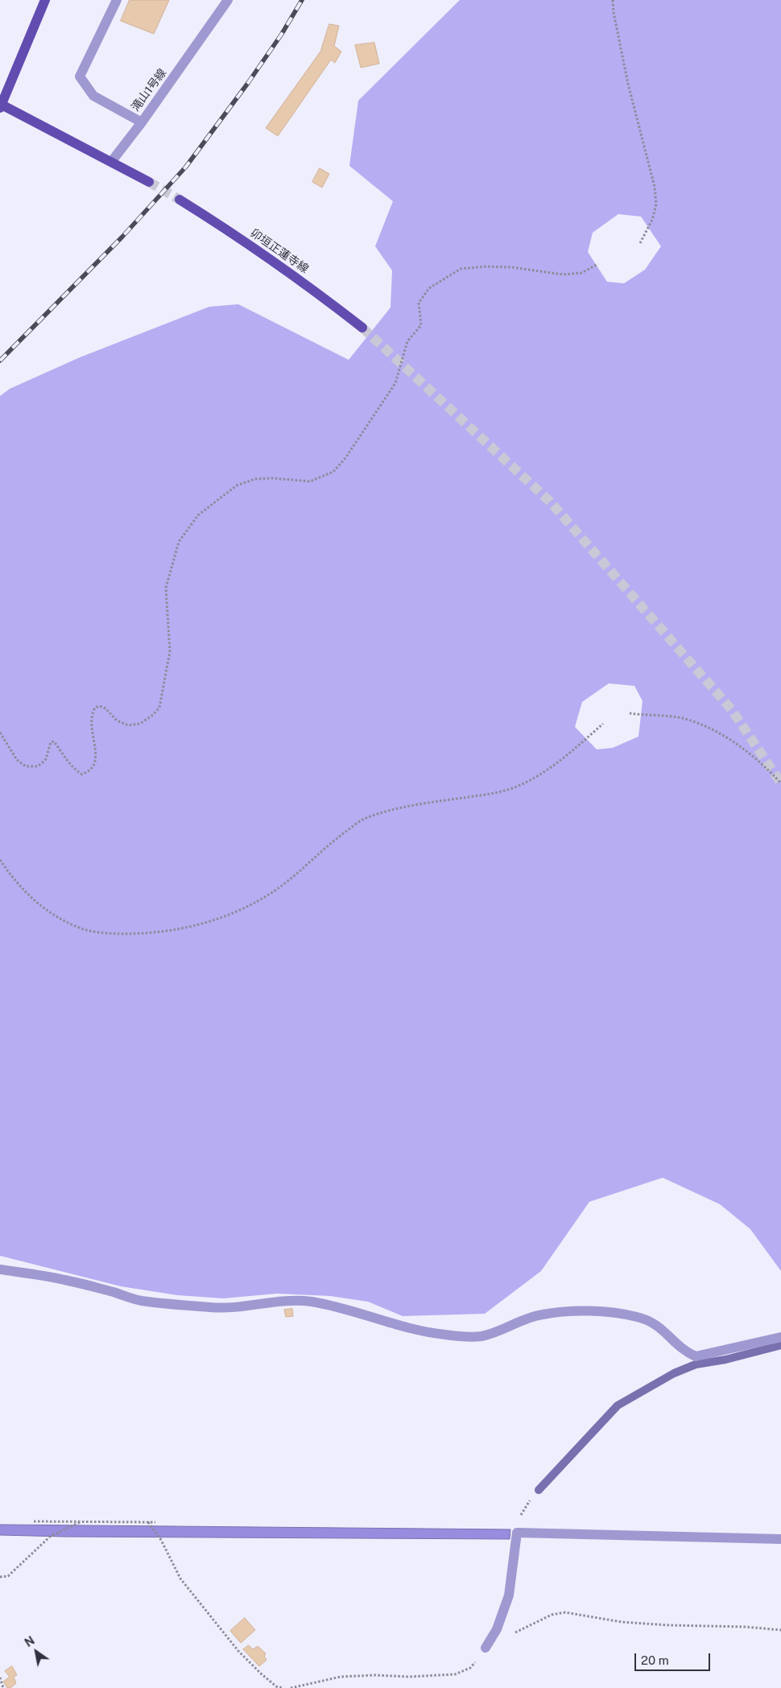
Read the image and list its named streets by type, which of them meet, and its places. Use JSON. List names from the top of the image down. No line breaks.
{"streets":{"main road":["卯垣正蓮寺線"],"street":["滝山1号線"]},"scale_bar":"20 m","north":"top left"}
